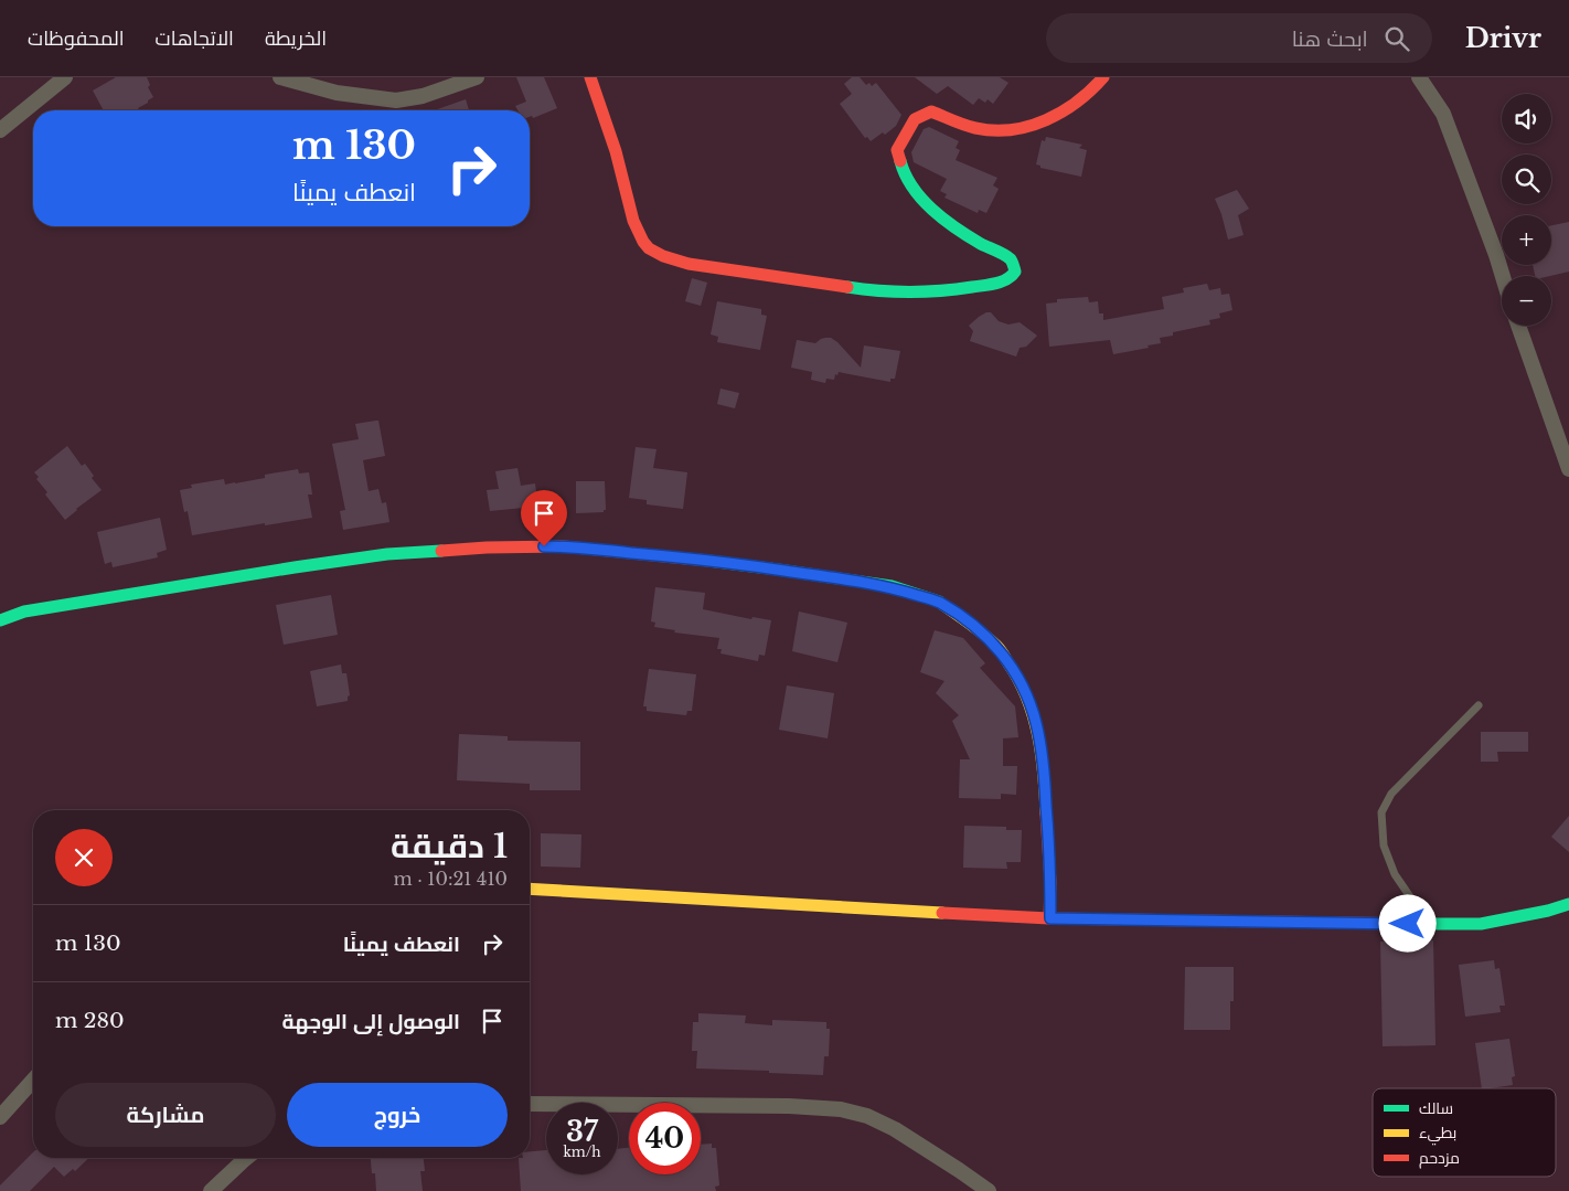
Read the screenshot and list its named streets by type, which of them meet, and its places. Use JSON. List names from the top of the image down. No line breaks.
{"legend":["سالك","بطيء","مزدحم"],"page":{"header":"Drivr","search":"ابحث هنا","nav":["الخريطة","الاتجاهات","المحفوظات"],"map_buttons":["+","−"],"turn":["130 m","انعطف يمينًا"],"heading":["1 دقيقة","410 m · 10:21"],"list":[{"name":"انعطف يمينًا","value":"130 m"},{"name":"الوصول إلى الوجهة","value":"280 m"}],"buttons":["خروج","مشاركة"],"speed":"37 km/h","limit":"40"}}
